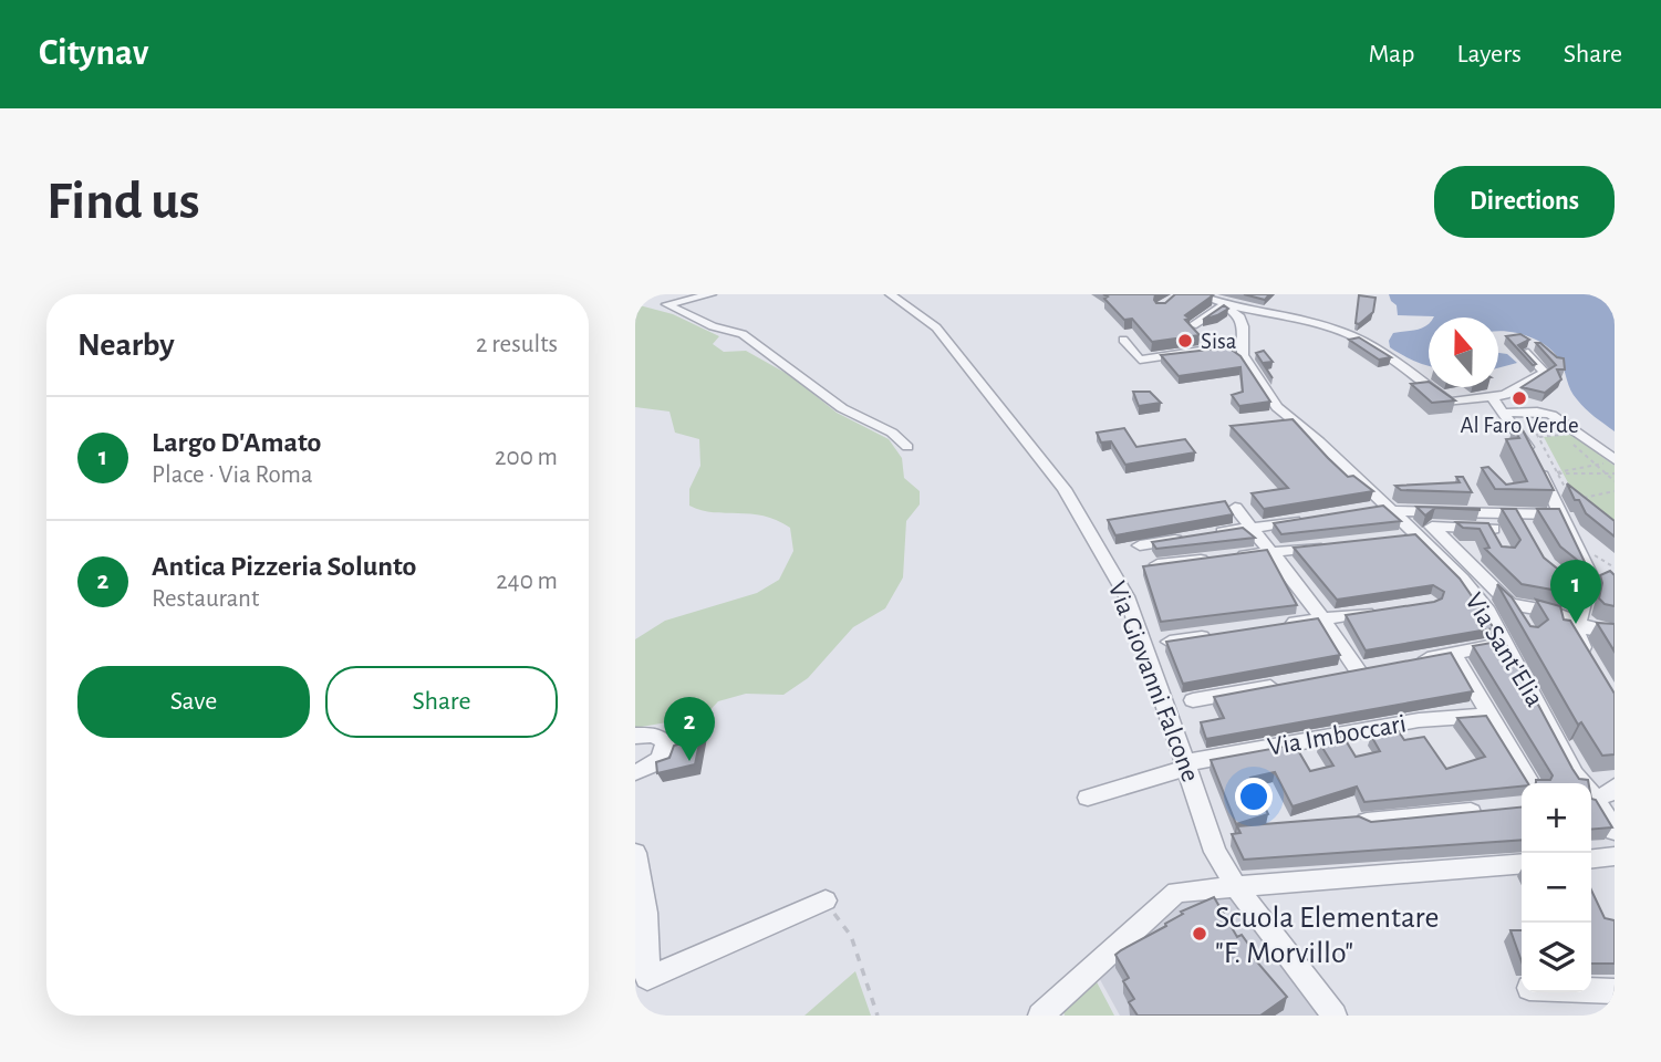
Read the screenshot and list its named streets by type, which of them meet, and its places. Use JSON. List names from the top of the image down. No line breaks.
{"streets":{"street":["Via Sant'Elia","Via Giovanni Falcone","Via Imboccari"]},"crossings":[["Via Giovanni Falcone","Via Imboccari"]],"places":["Sisa","Al Faro Verde","Scuola Elementare \"F. Morvillo\""],"north":"top","page":{"header":"Citynav","nav":["Map","Layers","Share"],"buttons":["Directions",["Save","Share"]],"title":"Find us","heading":["Nearby","2 results"],"list":[{"mark":"1","name":"Largo D'Amato","note":"Place · Via Roma","value":"200 m"},{"mark":"2","name":"Antica Pizzeria Solunto","note":"Restaurant","value":"240 m"}],"pins":["1","2"],"map_buttons":["+","−"]}}
